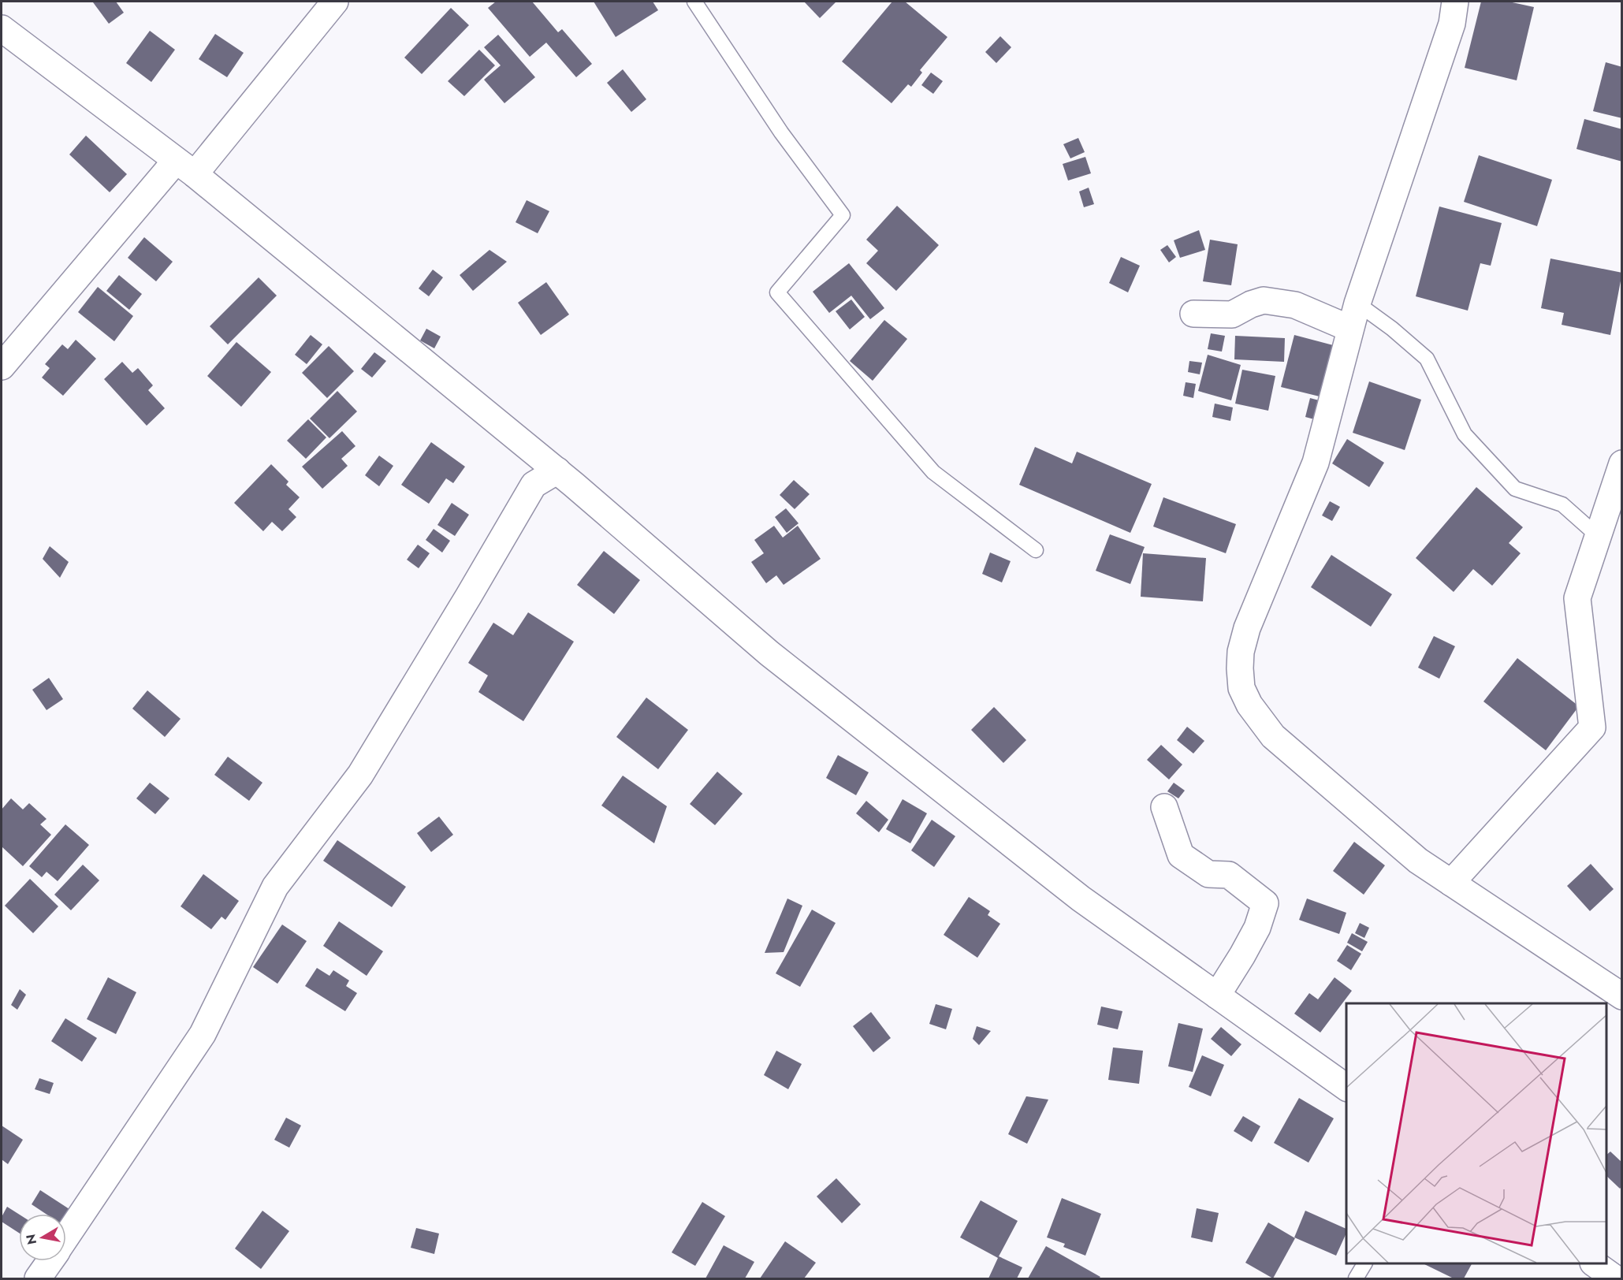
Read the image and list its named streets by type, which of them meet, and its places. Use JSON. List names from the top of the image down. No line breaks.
{"north":"left"}
